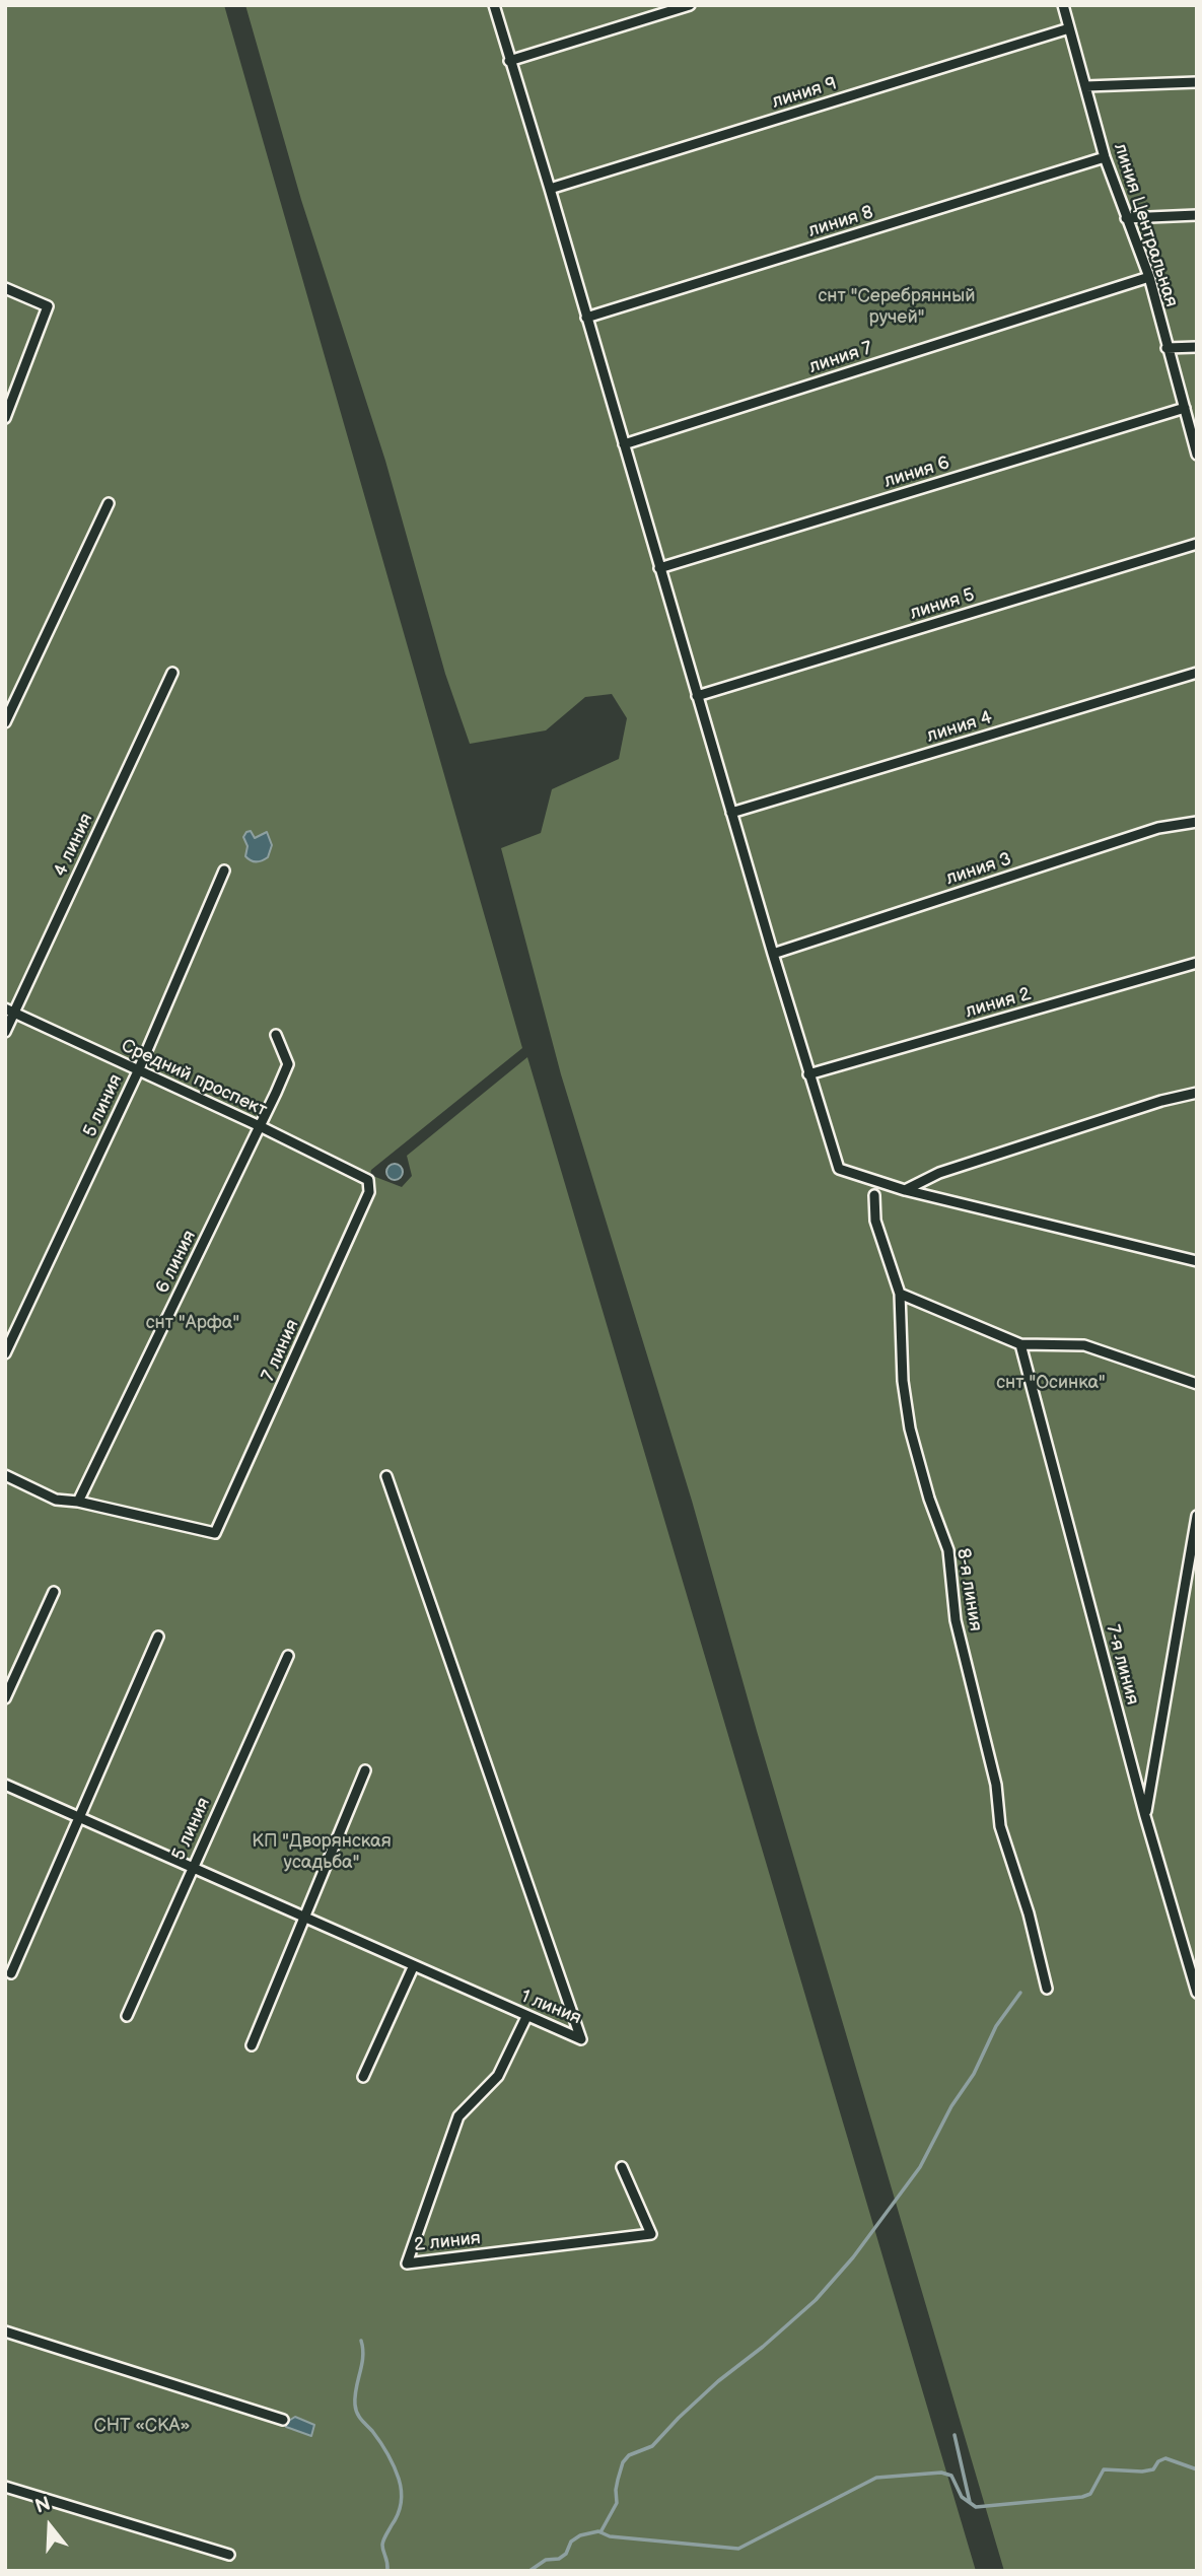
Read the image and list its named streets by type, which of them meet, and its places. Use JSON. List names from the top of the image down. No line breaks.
{"streets":{"street":["линия 9","линия 8","линия Центральная","линия 7","линия 6","линия 5","линия 4","4 линия","линия 3","линия 2","Средний проспект","5 линия","6 линия","7 линия","8-я линия","7-я линия","1 линия","2 линия"]},"crossings":[["линия 9","линия Центральная"],["линия 8","линия Центральная"],["линия Центральная","линия 7"],["линия Центральная","линия 6"],["4 линия","Средний проспект"],["Средний проспект","5 линия"],["Средний проспект","6 линия"],["Средний проспект","7 линия"],["5 линия","1 линия"],["6 линия","7 линия"],["1 линия","2 линия"]],"parks":["снт \"Серебрянный ручей\"","снт \"Арфа\"","снт \"Осинка\"","КП \"Дворянская усадьба\"","СНТ «СКА»"],"north":"top"}
